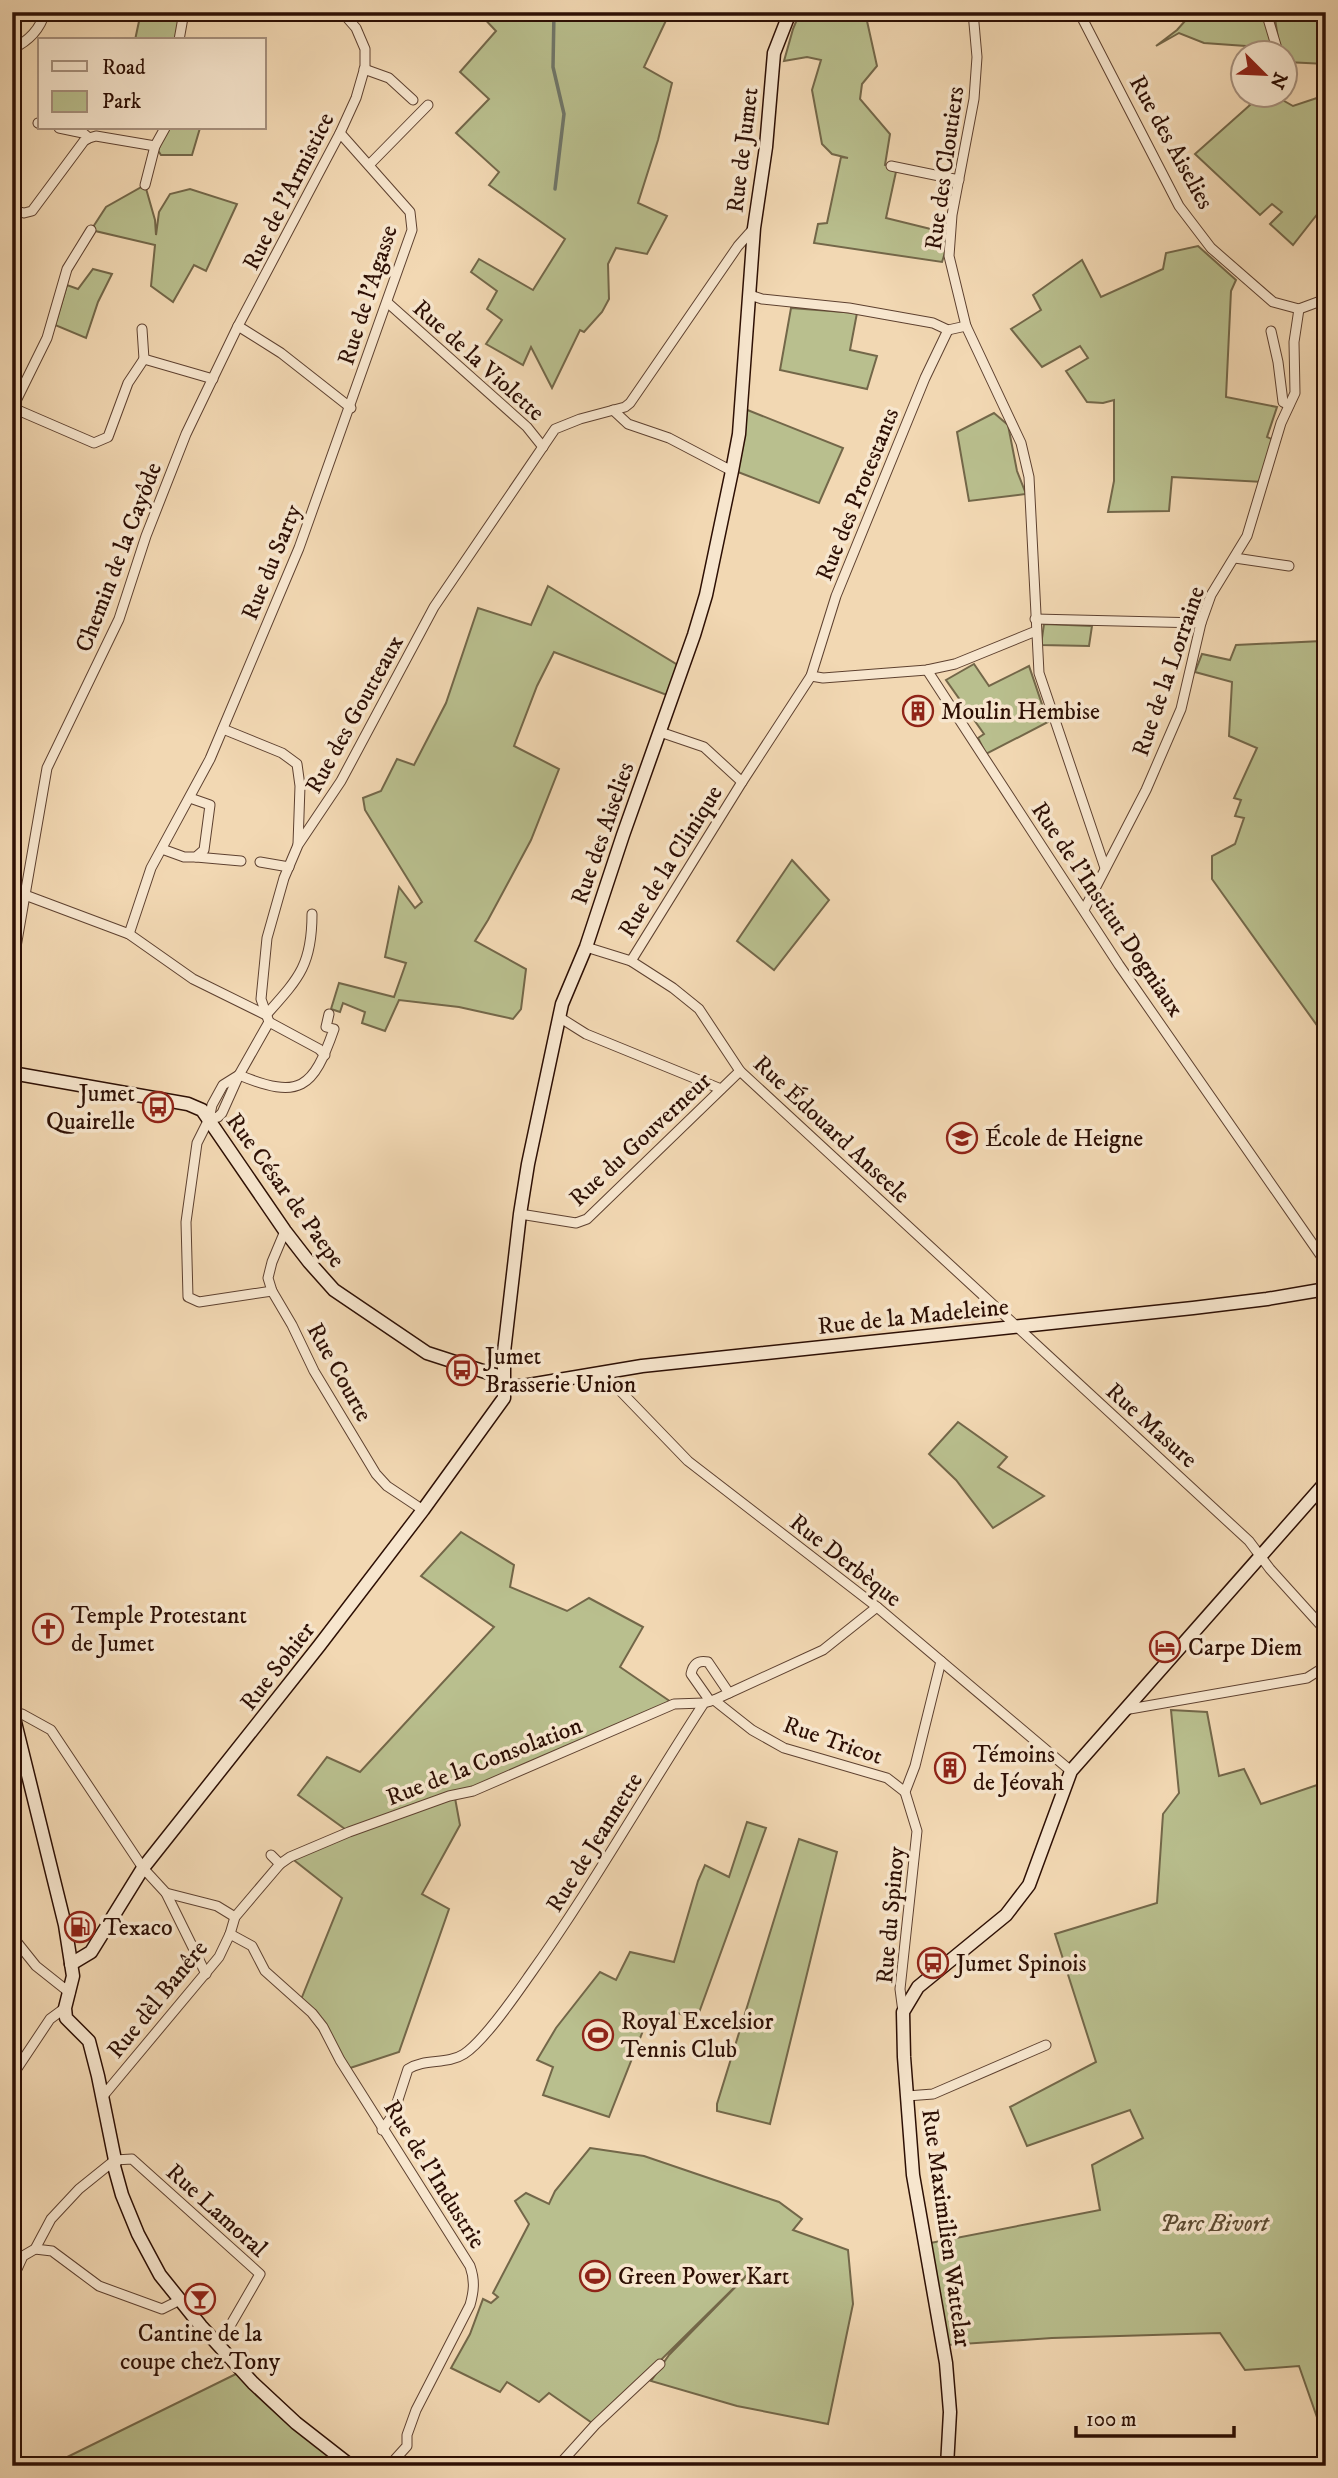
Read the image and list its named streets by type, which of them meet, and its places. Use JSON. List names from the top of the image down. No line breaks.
{"streets":{"street":["Rue des Aiselies","Rue de Jumet","Rue des Cloutiers","Rue de l'Armistice","Rue de l'Agasse","Rue de la Violette","Rue des Protestants","Chemin de la Cayôde","Rue du Sarty","Rue de la Lorraine","Rue des Goutteaux","Rue de la Clinique","Rue de l'Institut Dogniaux","Rue Édouard Anseele","Rue du Gouverneur","Rue César de Paepe","Rue de la Madeleine","Rue Courte","Rue Masure","Rue Derbèque","Rue Sohier","Rue Tricot","Rue de la Consolation","Rue de Jeannette","Rue du Spinoy","Rue dèl Banêre","Rue de l'Industrie","Rue Lamoral","Rue Maximilien Wattelar"]},"crossings":[["Rue des Aiselies","Rue de Jumet"],["Rue des Aiselies","Rue de la Lorraine"],["Rue des Aiselies","Rue de la Clinique"],["Rue des Aiselies","Rue Édouard Anseele"],["Rue des Aiselies","Rue du Gouverneur"],["Rue des Aiselies","Rue César de Paepe"],["Rue des Aiselies","Rue de la Madeleine"],["Rue des Aiselies","Rue Sohier"],["Rue des Cloutiers","Rue de la Lorraine"],["Rue de l'Armistice","Rue de l'Agasse"],["Rue de l'Armistice","Chemin de la Cayôde"],["Rue de l'Agasse","Rue de la Violette"],["Rue de l'Agasse","Rue du Sarty"],["Rue de la Violette","Rue des Goutteaux"],["Rue des Protestants","Rue de la Clinique"],["Rue de la Lorraine","Rue de l'Institut Dogniaux"],["Rue de la Clinique","Rue Édouard Anseele"],["Rue Édouard Anseele","Rue du Gouverneur"],["Rue Édouard Anseele","Rue de la Madeleine"],["Rue Édouard Anseele","Rue Masure"],["Rue César de Paepe","Rue de la Madeleine"],["Rue César de Paepe","Rue Sohier"],["Rue de la Madeleine","Rue Masure"],["Rue de la Madeleine","Rue Derbèque"],["Rue de la Madeleine","Rue Sohier"],["Rue Courte","Rue Sohier"],["Rue Tricot","Rue de la Consolation"],["Rue Tricot","Rue de Jeannette"],["Rue Tricot","Rue du Spinoy"],["Rue de la Consolation","Rue de Jeannette"],["Rue de la Consolation","Rue dèl Banêre"],["Rue de Jeannette","Rue de l'Industrie"],["Rue du Spinoy","Rue Maximilien Wattelar"],["Rue dèl Banêre","Rue de l'Industrie"]],"parks":["Parc Bivort"],"places":{"building":["Moulin Hembise","Témoins de Jéovah"],"bus stop":["Jumet Quairelle","Jumet Brasserie Union","Jumet Spinois"],"school or university":["École de Heigne"],"church":["Temple Protestant de Jumet"],"hotel":["Carpe Diem"],"fuel station":["Texaco"],"sports":["Royal Excelsior Tennis Club","Green Power Kart"],"bar":["Cantine de la coupe chez Tony"]},"legend":["Road","Park"],"scale_bar":"100 m","north":"bottom right"}
